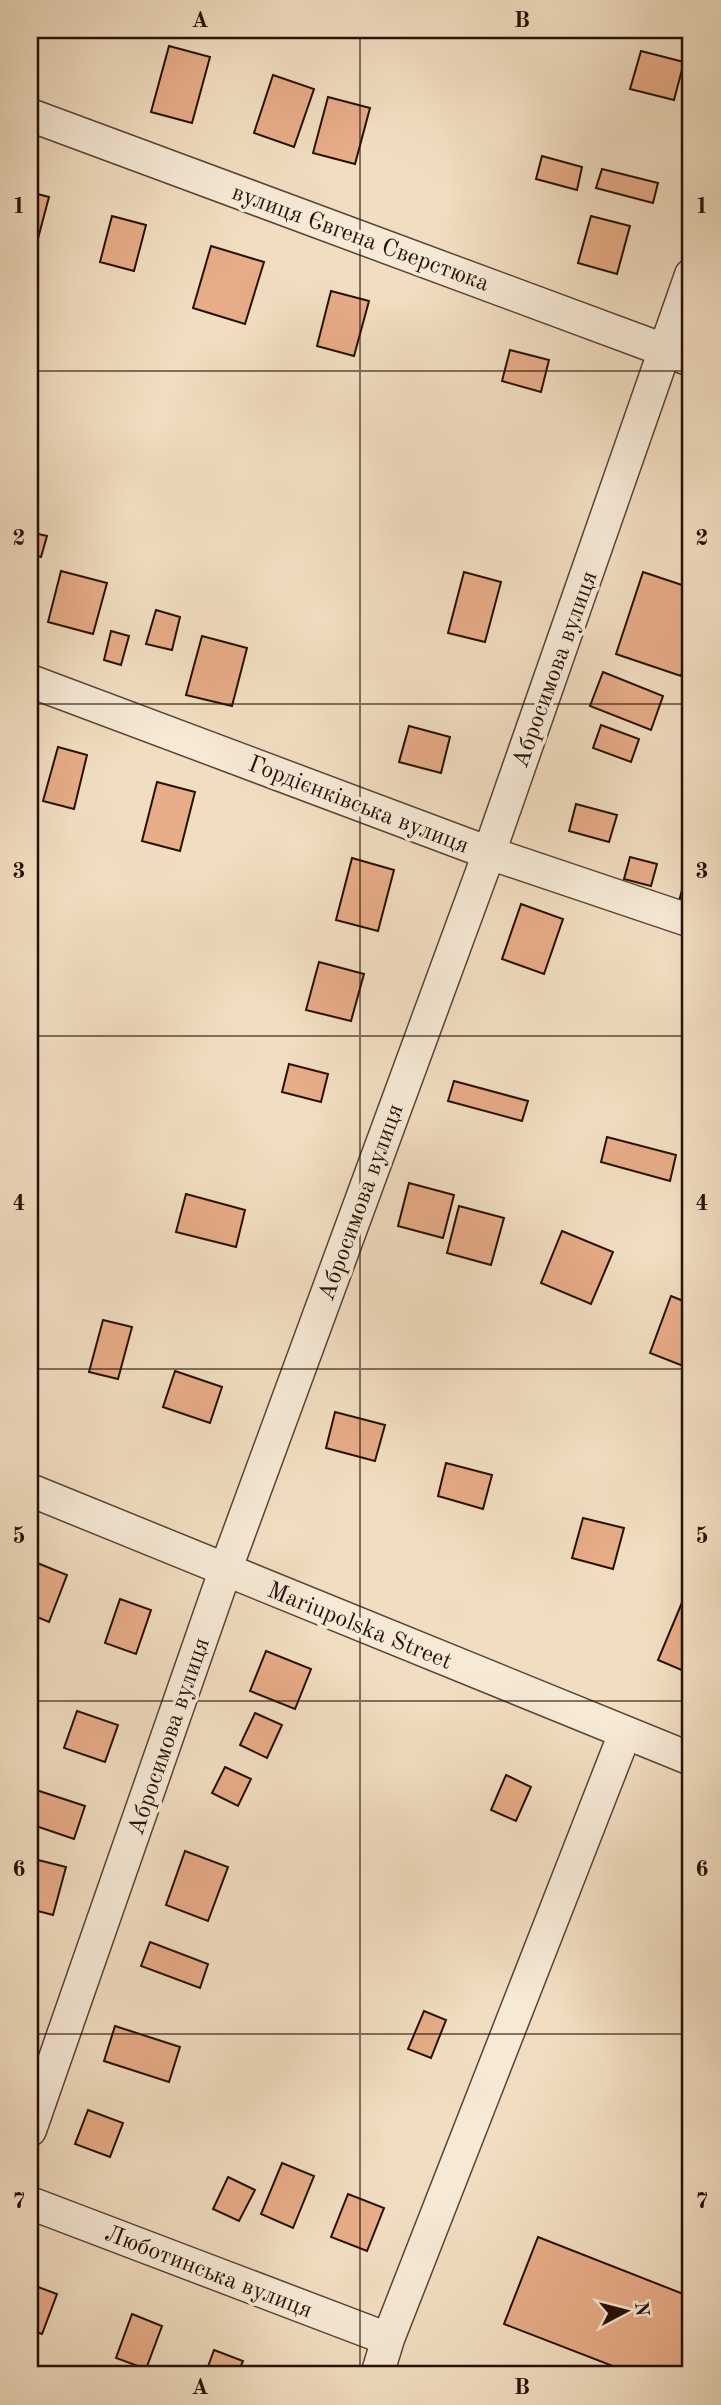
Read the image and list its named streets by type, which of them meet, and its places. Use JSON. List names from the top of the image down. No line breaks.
{"streets":{"street":["вулиця Євгена Сверстюка","Абросимова вулиця","Гордієнківська вулиця","Mariupolska Street","Люботинська вулиця"]},"crossings":[["вулиця Євгена Сверстюка","Абросимова вулиця"],["Абросимова вулиця","Гордієнківська вулиця"],["Абросимова вулиця","Mariupolska Street"]],"north":"right","grid":{"columns":["A","B"],"rows":["1","2","3","4","5","6","7"]}}
